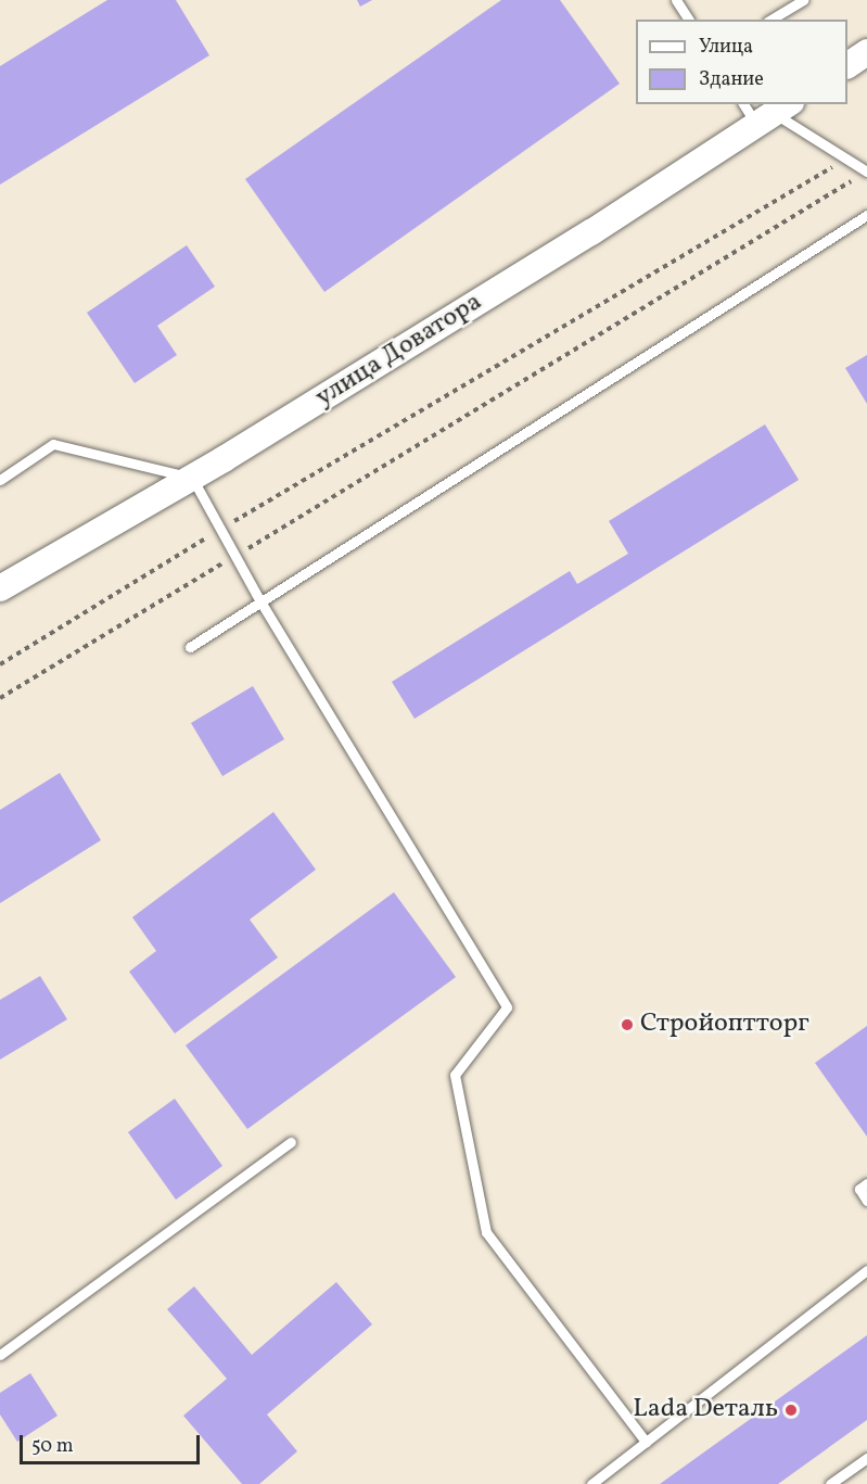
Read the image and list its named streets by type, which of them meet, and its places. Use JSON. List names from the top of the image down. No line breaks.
{"streets":{"main road":["улица Доватора"]},"places":["Стройоптторг","Lada Dеталь"],"legend":["Улица","Здание"],"scale_bar":"50 m"}
